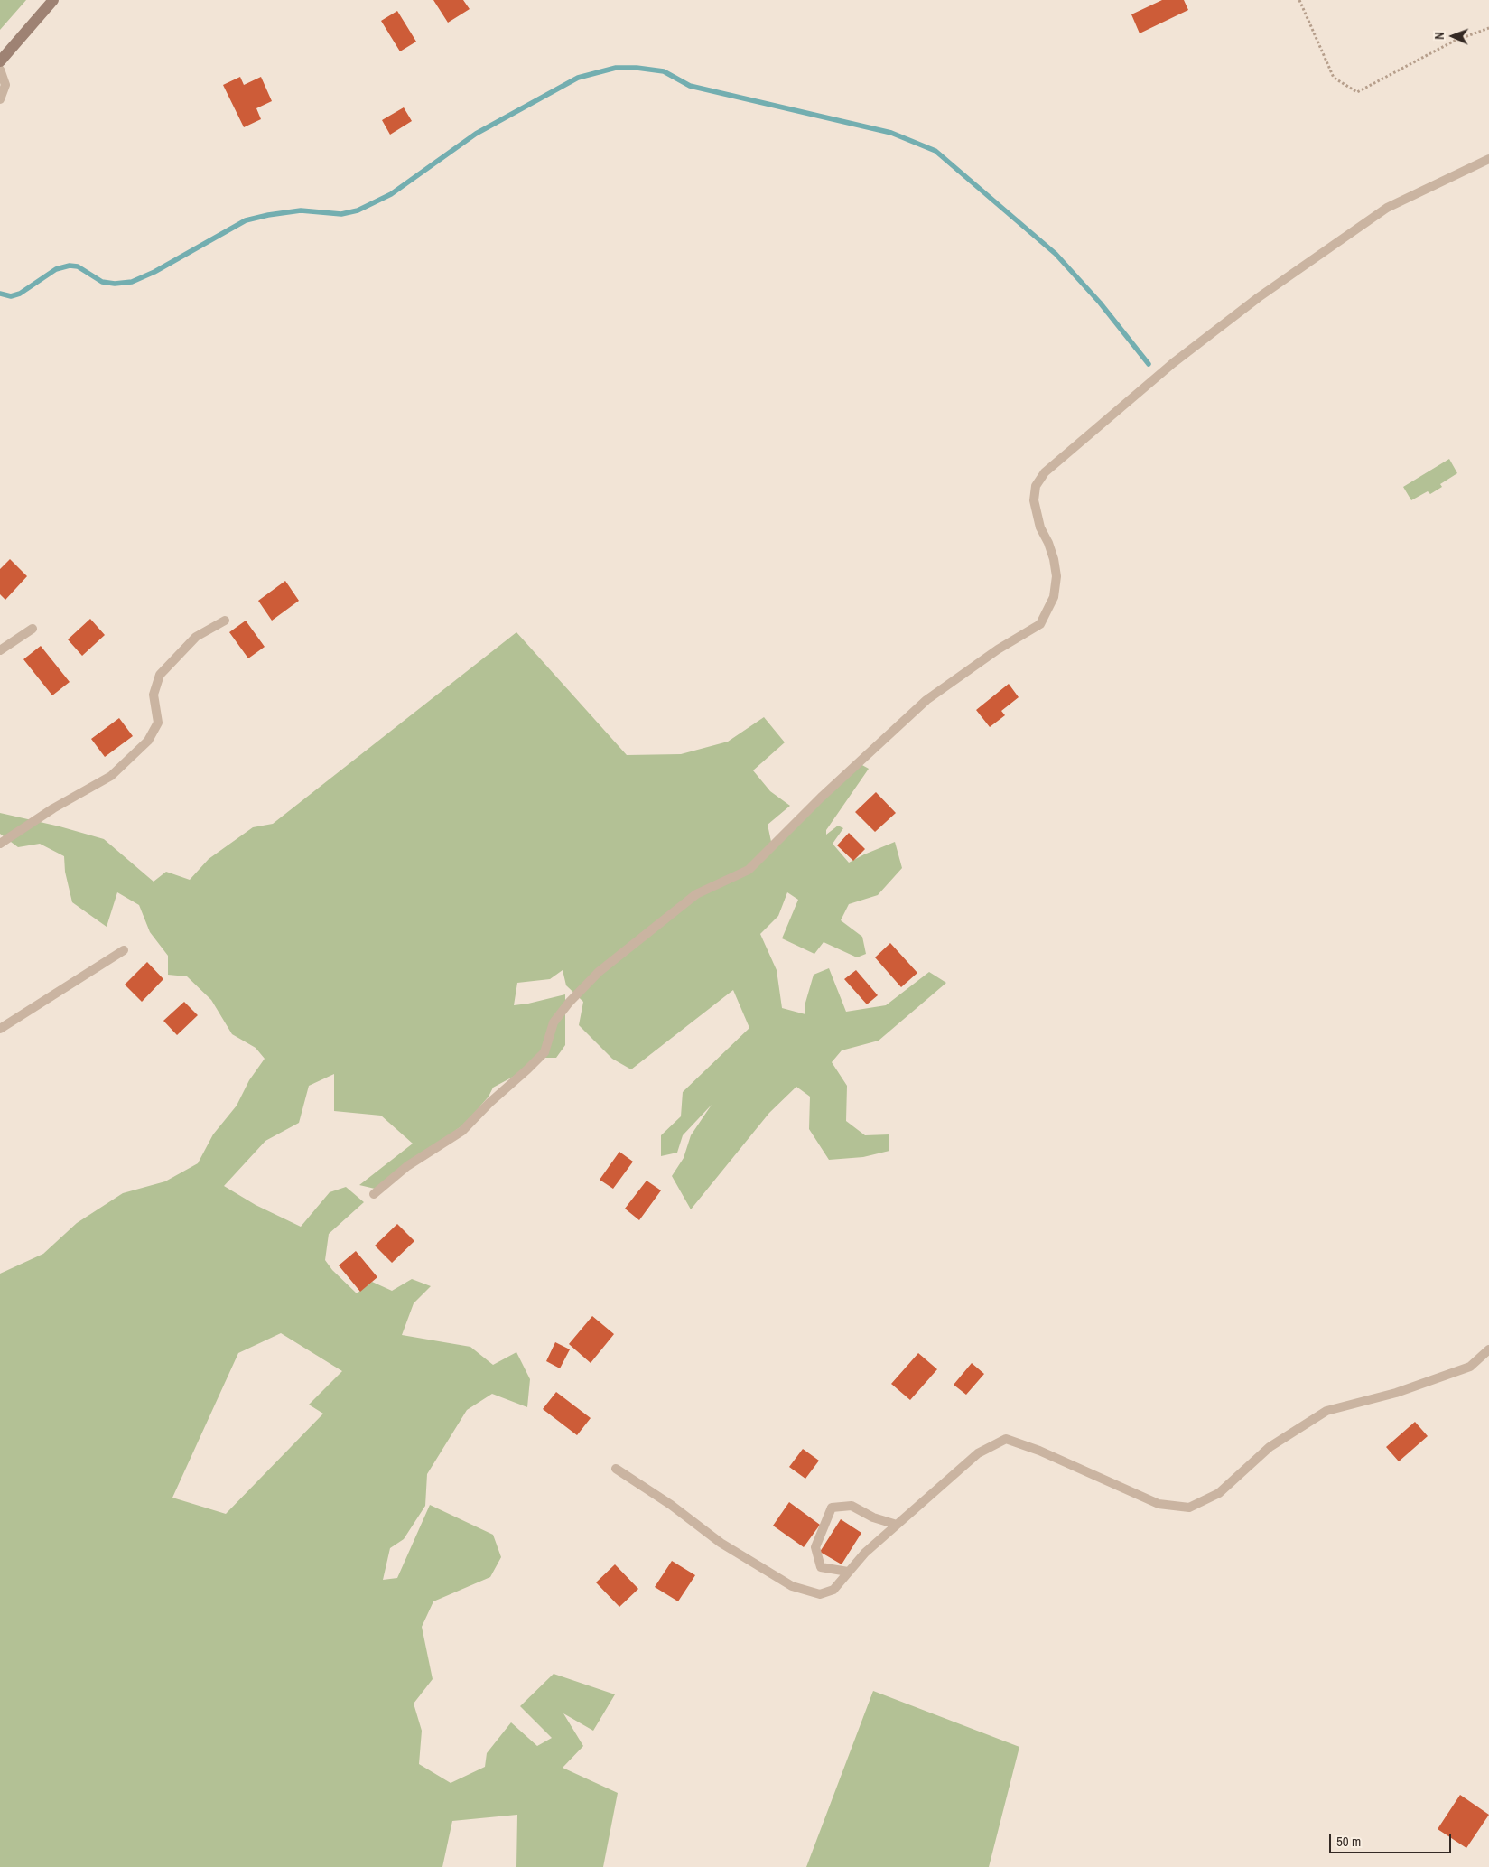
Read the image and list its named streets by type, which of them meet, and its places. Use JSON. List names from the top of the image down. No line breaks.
{"scale_bar":"50 m","north":"left"}
